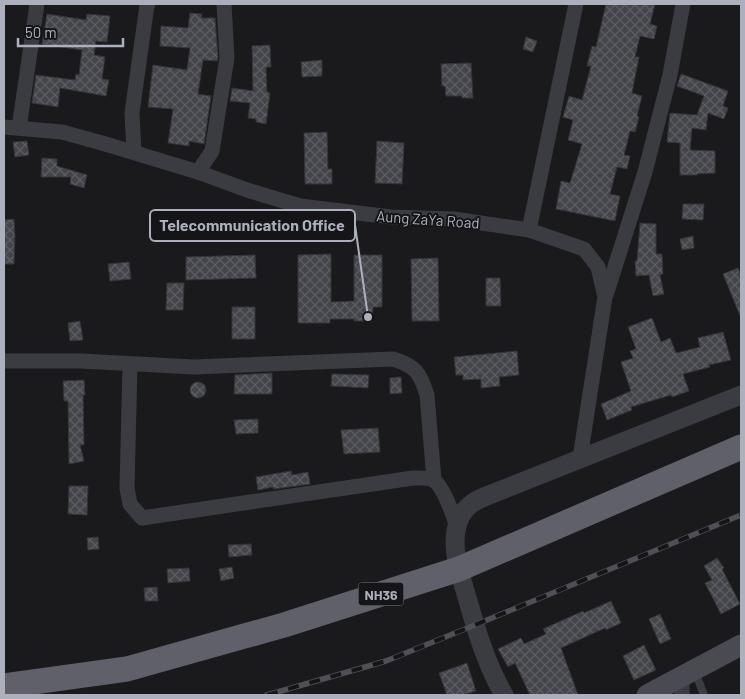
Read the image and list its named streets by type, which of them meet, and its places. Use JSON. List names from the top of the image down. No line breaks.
{"streets":{"highway":["NH36"],"street":["Aung ZaYa Road"]},"places":["Telecommunication Office"],"scale_bar":"50 m"}
